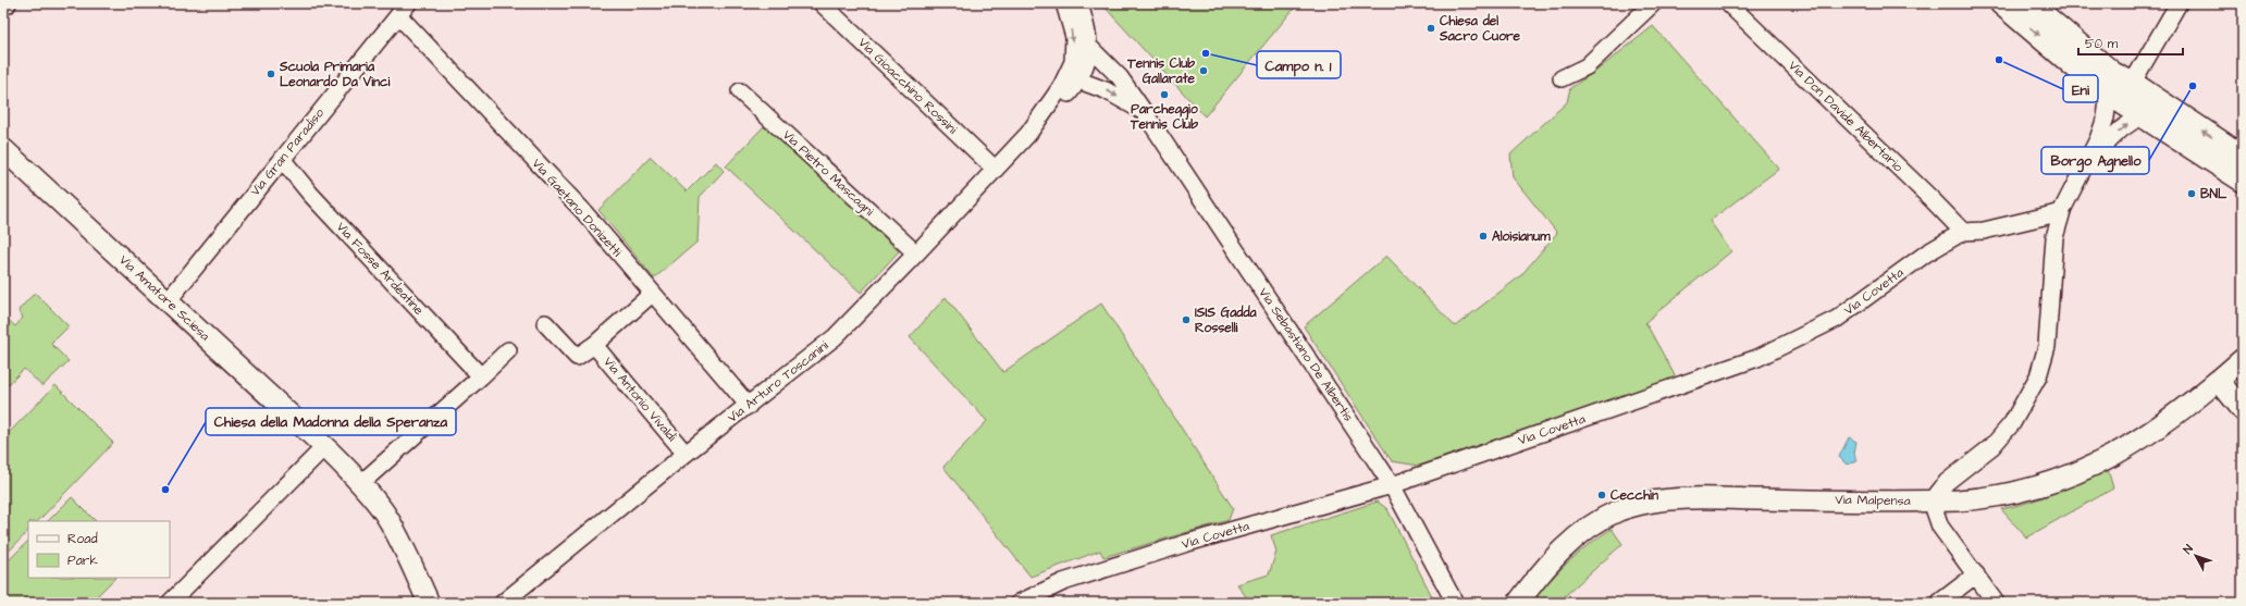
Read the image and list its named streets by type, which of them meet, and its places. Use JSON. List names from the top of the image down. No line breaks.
{"streets":{"street":["Via Gioacchino Rossini","Via Don Davide Albertario","Via Gran Paradiso","Via Pietro Mascagni","Via Gaetano Donizetti","Via Fosse Ardeatine","Via Covetta","Via Amatore Sciesa","Via Sebastiano De Albertis","Via Arturo Toscanini","Via Antonio Vivaldi","Via Malpensa"]},"crossings":[["Via Gioacchino Rossini","Via Arturo Toscanini"],["Via Don Davide Albertario","Via Covetta"],["Via Gran Paradiso","Via Gaetano Donizetti"],["Via Gran Paradiso","Via Fosse Ardeatine"],["Via Gran Paradiso","Via Amatore Sciesa"],["Via Pietro Mascagni","Via Arturo Toscanini"],["Via Gaetano Donizetti","Via Arturo Toscanini"],["Via Gaetano Donizetti","Via Antonio Vivaldi"],["Via Covetta","Via Sebastiano De Albertis"],["Via Sebastiano De Albertis","Via Arturo Toscanini"],["Via Arturo Toscanini","Via Antonio Vivaldi"]],"places":["Chiesa del Sacro Cuore","Campo n. 1","Eni","Tennis Club Gallarate","Scuola Primaria Leonardo Da Vinci","Borgo Agnello","Parcheggio Tennis Club","BNL","Aloisianum","ISIS Gadda Rosselli","Chiesa della Madonna della Speranza","Cecchin"],"legend":["Road","Park"],"scale_bar":"50 m","north":"top left"}
